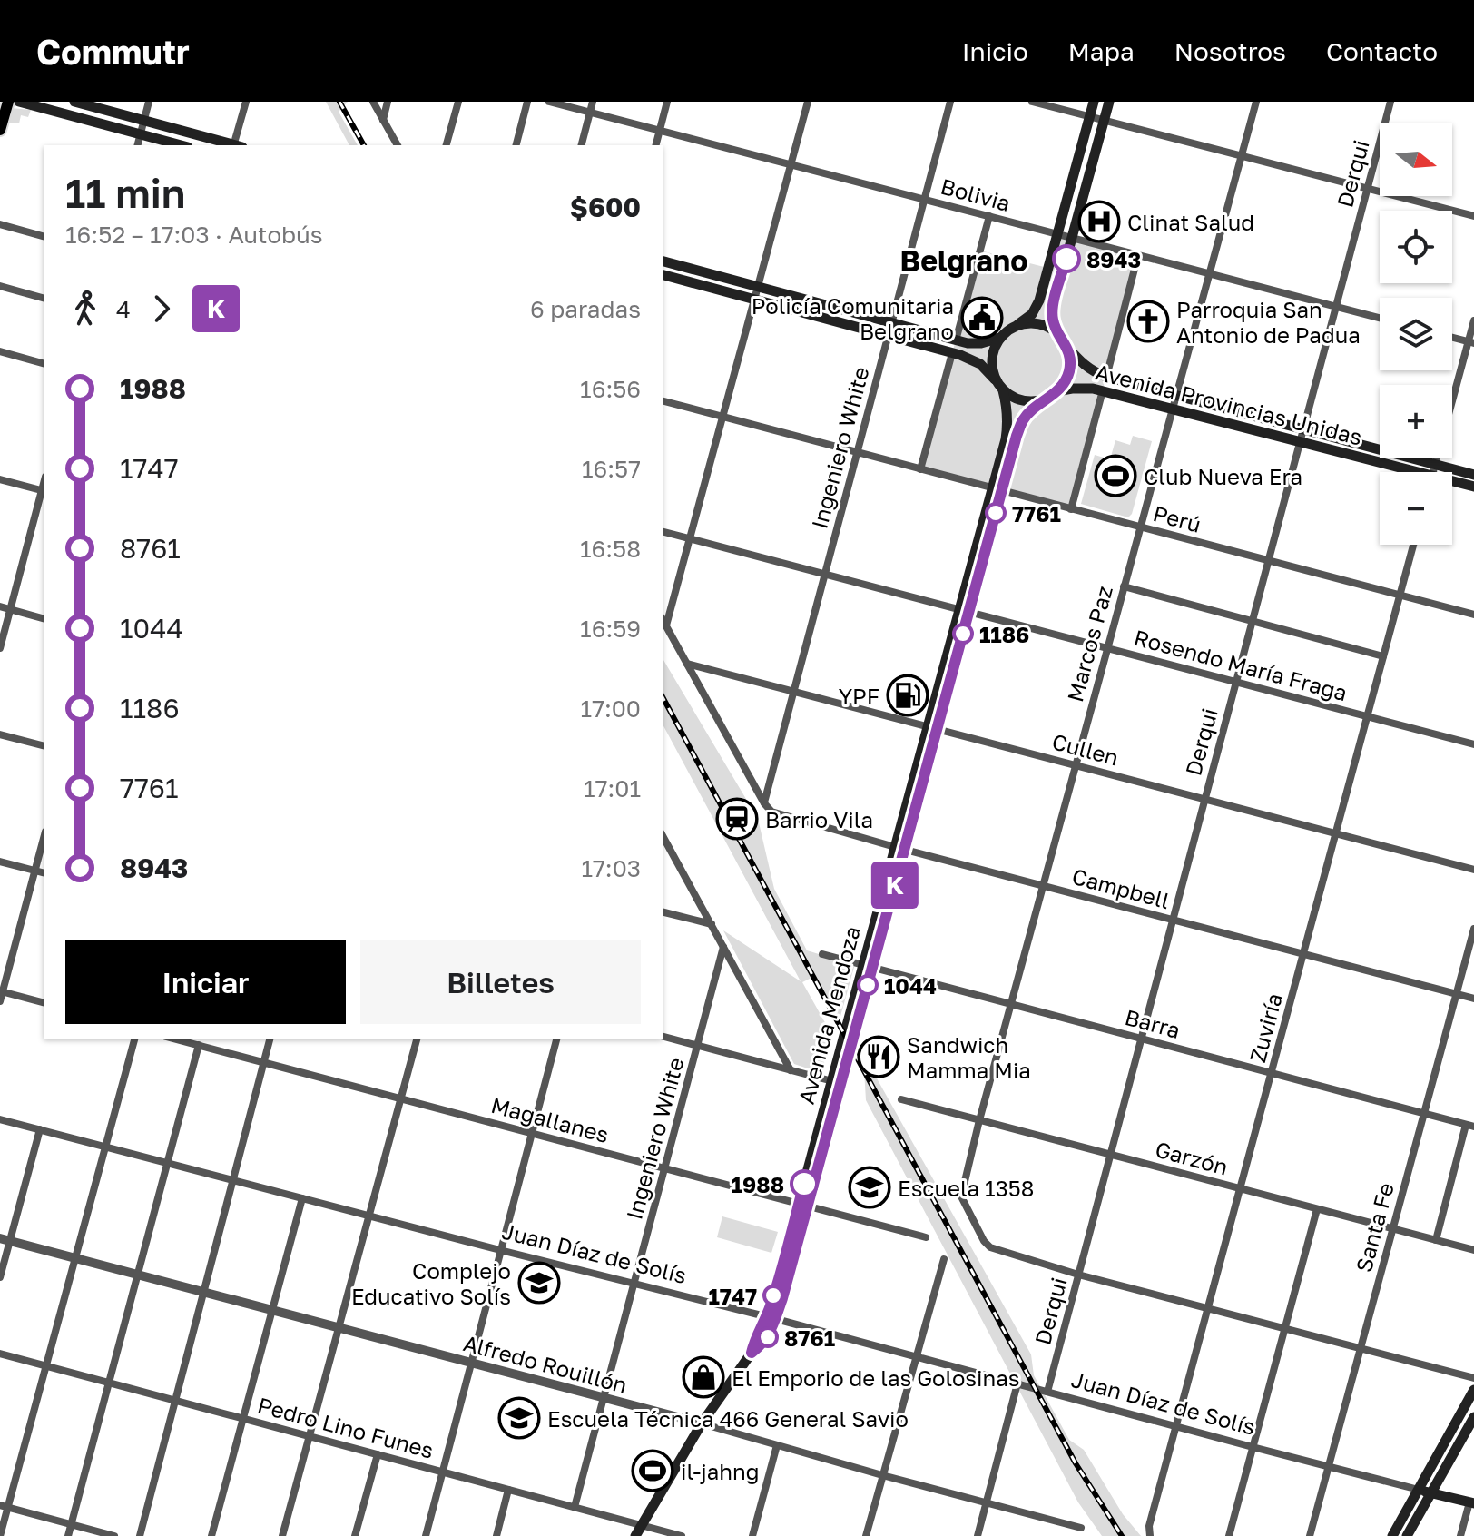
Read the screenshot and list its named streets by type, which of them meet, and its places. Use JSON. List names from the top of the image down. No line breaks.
{"streets":{"main road":["Avenida Provincias Unidas","Avenida Mendoza","Juan Díaz de Solís"],"street":["Derqui","Bolivia","Ingeniero White","Perú","Marcos Paz","Rosendo María Fraga","Cullen","Campbell","Barra","Zuviría","Magallanes","Garzón","Santa Fe","Alfredo Rouillón","Pedro Lino Funes"]},"crossings":[["Derqui","Bolivia"],["Derqui","Avenida Provincias Unidas"],["Derqui","Perú"],["Derqui","Marcos Paz"],["Derqui","Rosendo María Fraga"],["Derqui","Cullen"],["Derqui","Campbell"],["Derqui","Barra"],["Derqui","Garzón"],["Derqui","Juan Díaz de Solís"],["Bolivia","Ingeniero White"],["Bolivia","Marcos Paz"],["Avenida Provincias Unidas","Marcos Paz"],["Avenida Provincias Unidas","Avenida Mendoza"],["Ingeniero White","Perú"],["Ingeniero White","Rosendo María Fraga"],["Ingeniero White","Cullen"],["Ingeniero White","Campbell"],["Ingeniero White","Magallanes"],["Ingeniero White","Juan Díaz de Solís"],["Ingeniero White","Alfredo Rouillón"],["Ingeniero White","Pedro Lino Funes"],["Perú","Marcos Paz"],["Perú","Avenida Mendoza"],["Perú","Zuviría"],["Marcos Paz","Rosendo María Fraga"],["Marcos Paz","Cullen"],["Marcos Paz","Campbell"],["Marcos Paz","Barra"],["Marcos Paz","Garzón"],["Rosendo María Fraga","Avenida Mendoza"],["Rosendo María Fraga","Zuviría"],["Cullen","Avenida Mendoza"],["Cullen","Zuviría"],["Campbell","Avenida Mendoza"],["Campbell","Zuviría"],["Campbell","Santa Fe"],["Avenida Mendoza","Barra"],["Avenida Mendoza","Magallanes"],["Avenida Mendoza","Juan Díaz de Solís"],["Avenida Mendoza","Alfredo Rouillón"],["Avenida Mendoza","Pedro Lino Funes"],["Barra","Zuviría"],["Barra","Santa Fe"],["Zuviría","Garzón"],["Zuviría","Juan Díaz de Solís"],["Garzón","Santa Fe"],["Santa Fe","Juan Díaz de Solís"]],"districts":["Belgrano"],"places":{"hospital":["Clinat Salud"],"other":["8943","7761","1186","1044","1988","1747","8761"],"public building":["Policía Comunitaria Belgrano"],"church":["Parroquia San Antonio de Padua"],"sports":["Club Nueva Era","il-jahng"],"fuel station":["YPF"],"station":["Barrio Vila"],"restaurant":["Sandwich Mamma Mia"],"school or university":["Escuela 1358","Complejo Educativo Solís","Escuela Técnica 466 General Savio"],"shop":["El Emporio de las Golosinas"]},"lines":["bus line K"],"north":"right","page":{"header":"Commutr","nav":["Inicio","Mapa","Nosotros","Contacto"],"on_map":"K","map_buttons":["+","−"],"heading":["11 min","16:52 – 17:03 · Autobús","$600"],"legs":["4","K","6 paradas"],"list":[{"name":"1988","value":"16:56"},{"name":"1747","value":"16:57"},{"name":"8761","value":"16:58"},{"name":"1044","value":"16:59"},{"name":"1186","value":"17:00"},{"name":"7761","value":"17:01"},{"name":"8943","value":"17:03"}],"buttons":["Iniciar","Billetes"]}}
